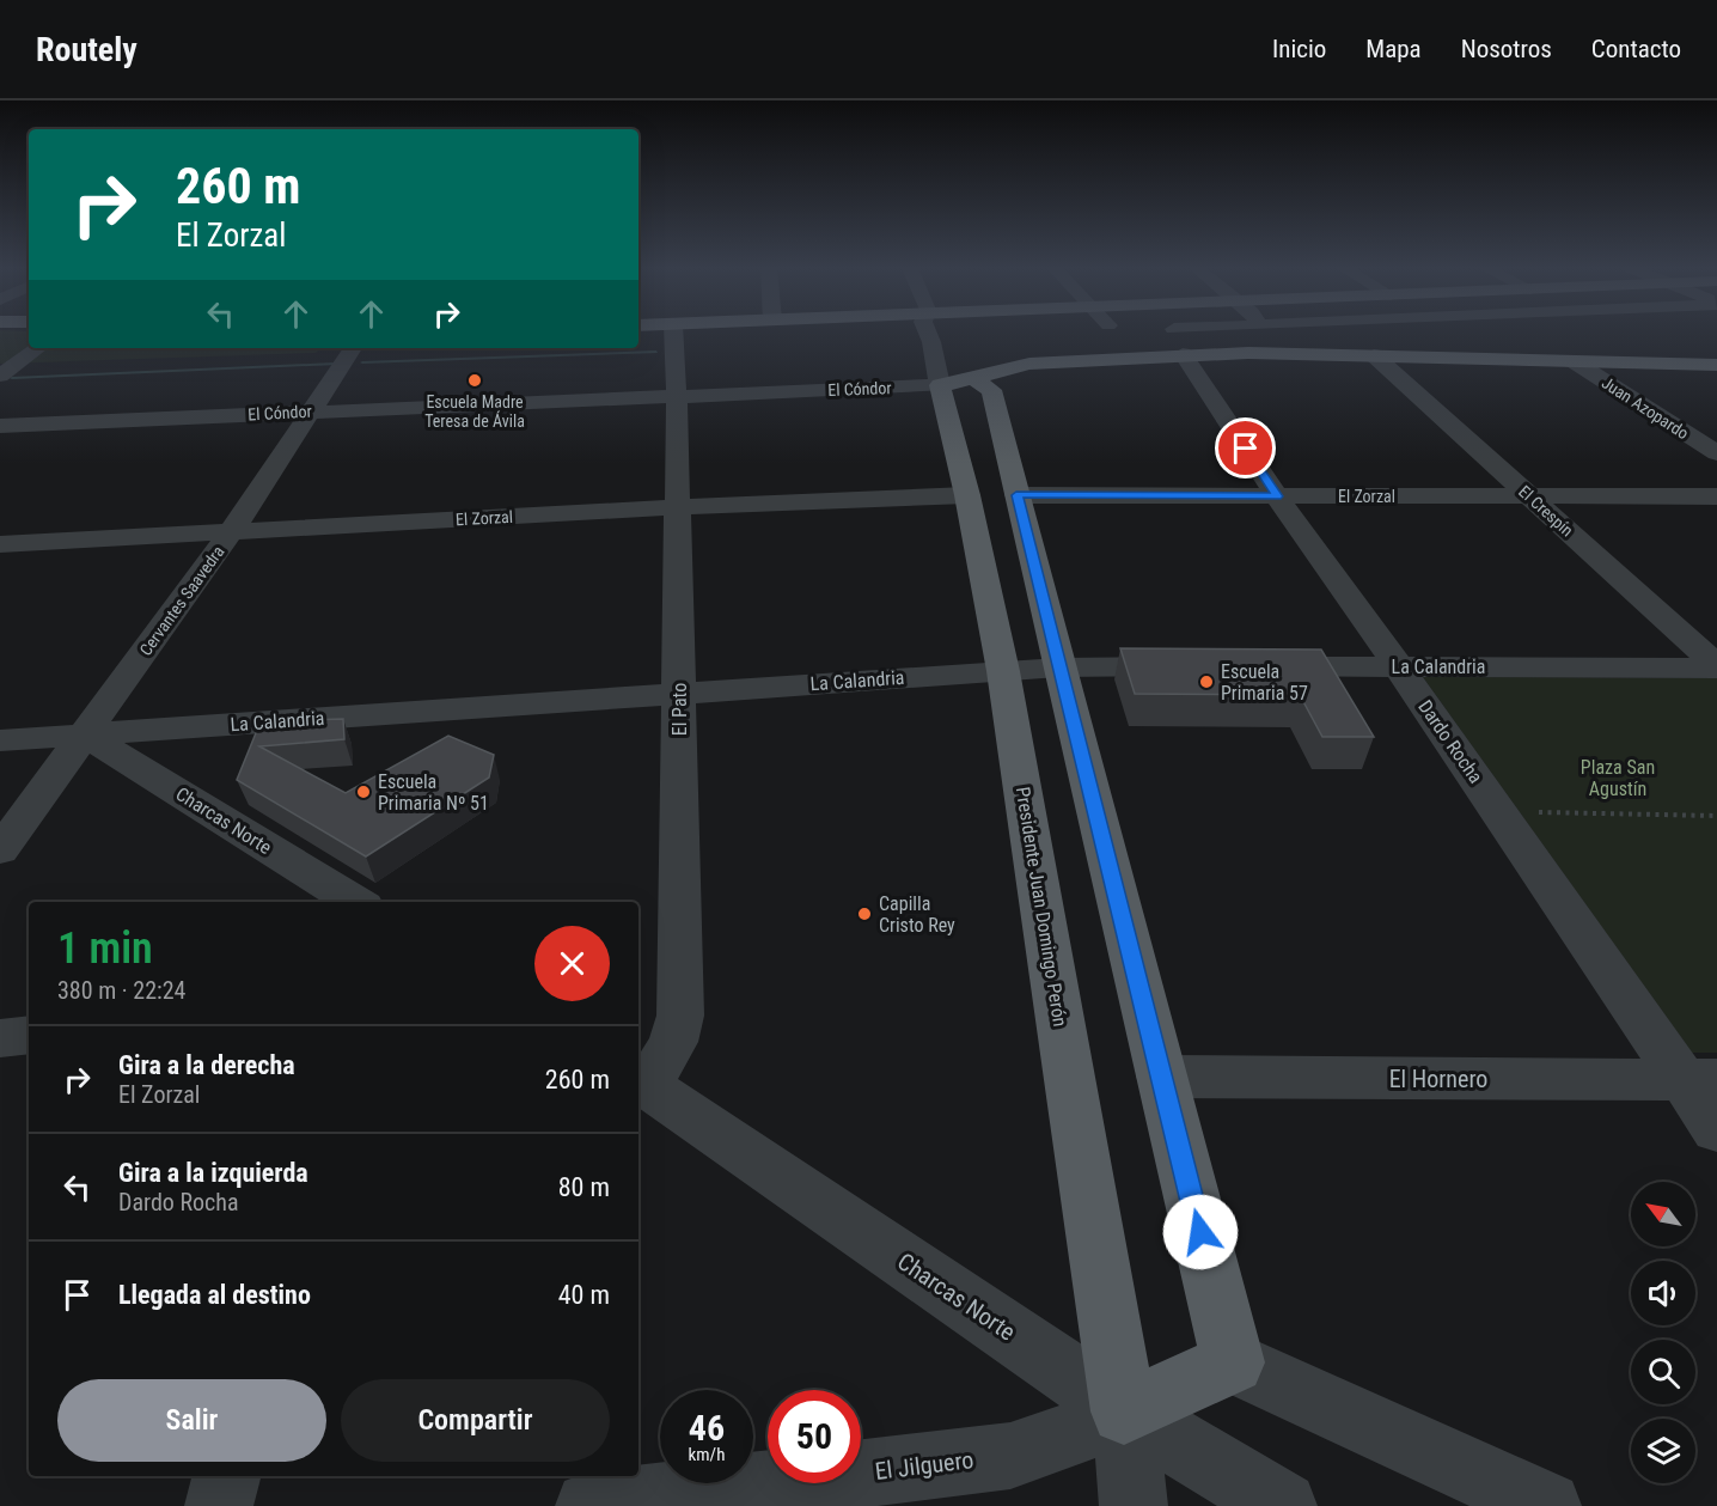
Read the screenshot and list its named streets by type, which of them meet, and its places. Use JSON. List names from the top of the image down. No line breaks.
{"streets":{"main road":["El Cóndor","Presidente Juan Domingo Perón"],"street":["Juan Azopardo","El Zorzal","El Crespín","Cervantes Saavedra","La Calandria","El Pato","Dardo Rocha","Charcas Norte","El Hornero","El Jilguero"]},"crossings":[["El Cóndor","Juan Azopardo"],["El Cóndor","El Crespín"],["El Cóndor","Cervantes Saavedra"],["El Cóndor","El Pato"],["El Cóndor","Dardo Rocha"],["El Cóndor","Presidente Juan Domingo Perón"],["El Zorzal","El Crespín"],["El Zorzal","Cervantes Saavedra"],["El Zorzal","El Pato"],["El Zorzal","Dardo Rocha"],["El Zorzal","Presidente Juan Domingo Perón"],["El Crespín","La Calandria"],["Cervantes Saavedra","La Calandria"],["Cervantes Saavedra","Charcas Norte"],["La Calandria","El Pato"],["La Calandria","Dardo Rocha"],["La Calandria","Charcas Norte"],["La Calandria","Presidente Juan Domingo Perón"],["El Pato","Charcas Norte"],["Dardo Rocha","El Hornero"],["Charcas Norte","Presidente Juan Domingo Perón"],["Charcas Norte","El Jilguero"],["Presidente Juan Domingo Perón","El Hornero"],["Presidente Juan Domingo Perón","El Jilguero"]],"parks":["Plaza San Agustín"],"places":["Escuela Madre Teresa de Ávila","Escuela Primaria 57","Escuela Primaria Nº 51","Capilla Cristo Rey"],"north":"top left","page":{"header":"Routely","nav":["Inicio","Mapa","Nosotros","Contacto"],"turn":["260 m","El Zorzal"],"heading":["1 min","380 m · 22:24"],"list":[{"name":"Gira a la derecha","note":"El Zorzal","value":"260 m"},{"name":"Gira a la izquierda","note":"Dardo Rocha","value":"80 m"},{"name":"Llegada al destino","value":"40 m"}],"buttons":["Salir","Compartir"],"speed":"46 km/h","limit":"50"}}
